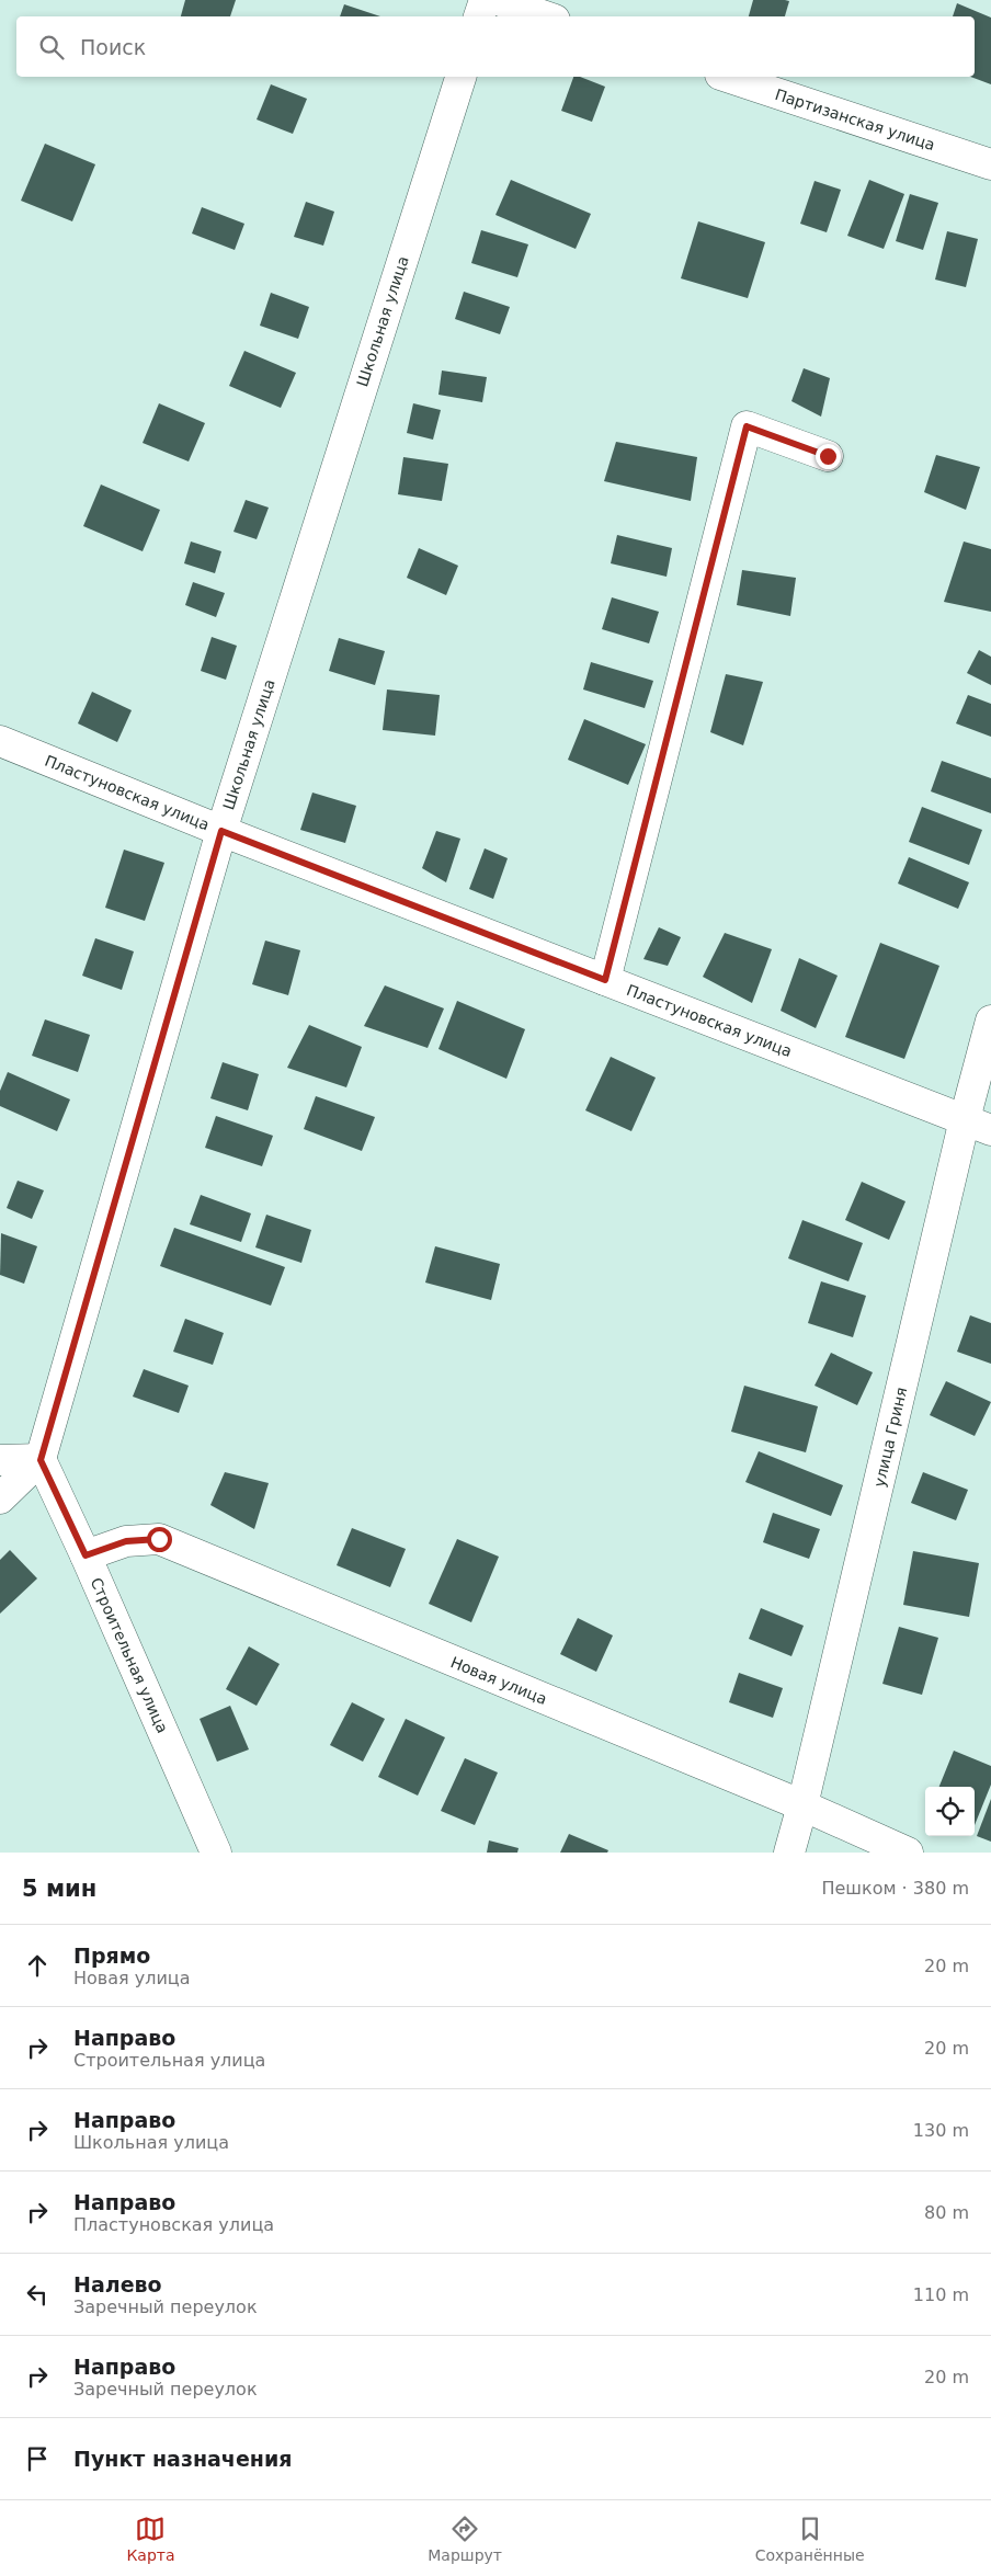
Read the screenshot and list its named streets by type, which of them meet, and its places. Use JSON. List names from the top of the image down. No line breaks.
{"streets":{"street":["Партизанская улица","Школьная улица","Пластуновская улица","улица Гриня","Строительная улица","Новая улица"]},"crossings":[["Школьная улица","Пластуновская улица"],["Школьная улица","Строительная улица"],["Пластуновская улица","улица Гриня"],["улица Гриня","Новая улица"],["Строительная улица","Новая улица"]],"page":{"search":"Поиск","heading":["5 мин","Пешком · 380 m"],"list":[["Прямо","Новая улица","20 m"],["Направо","Строительная улица","20 m"],["Направо","Школьная улица","130 m"],["Направо","Пластуновская улица","80 m"],["Налево","Заречный переулок","110 m"],["Направо","Заречный переулок","20 m"],"Пункт назначения"],"nav":["Карта","Маршрут","Сохранённые"]}}
